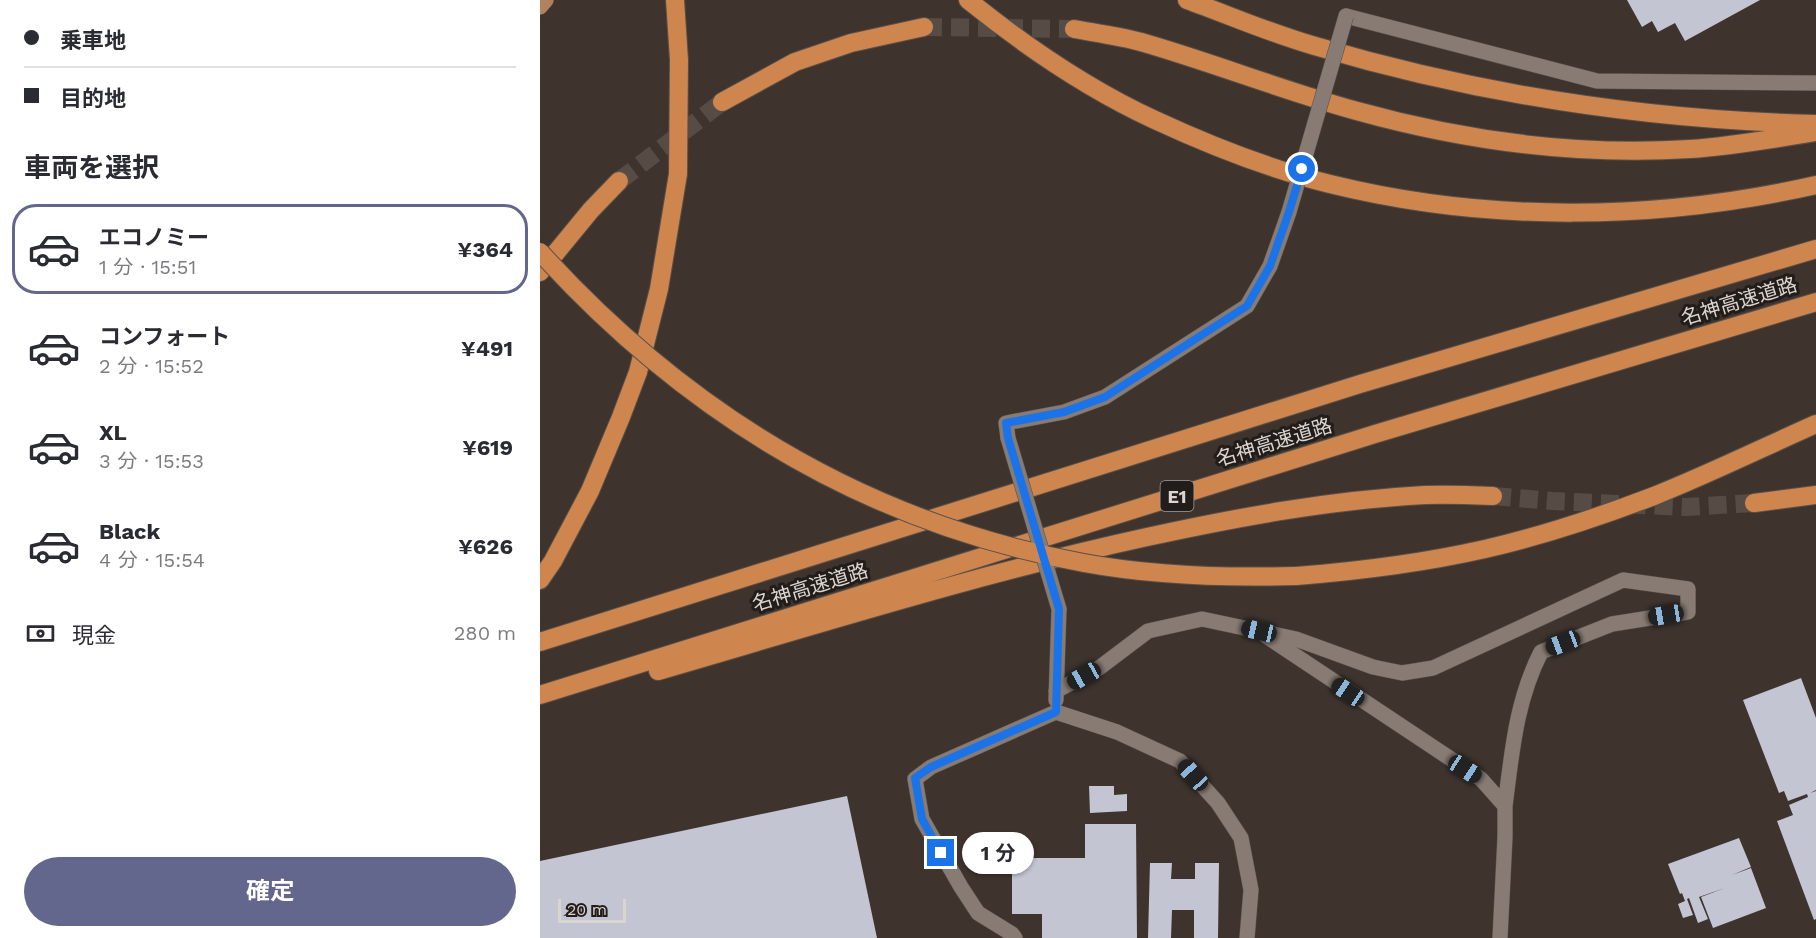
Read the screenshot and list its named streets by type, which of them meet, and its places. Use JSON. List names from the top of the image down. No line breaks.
{"streets":{"highway":["名神高速道路","E1"]},"scale_bar":"20 m","page":{"banner":["乗車地","目的地"],"heading":"車両を選択","list":[{"name":"エコノミー","note":"1 分 · 15:51","value":"¥364"},{"name":"コンフォート","note":"2 分 · 15:52","value":"¥491"},{"name":"XL","note":"3 分 · 15:53","value":"¥619"},{"name":"Black","note":"4 分 · 15:54","value":"¥626"}],"pay":["現金","280 m"],"bubble":"1 分","buttons":"確定","scale":"20 m"}}
